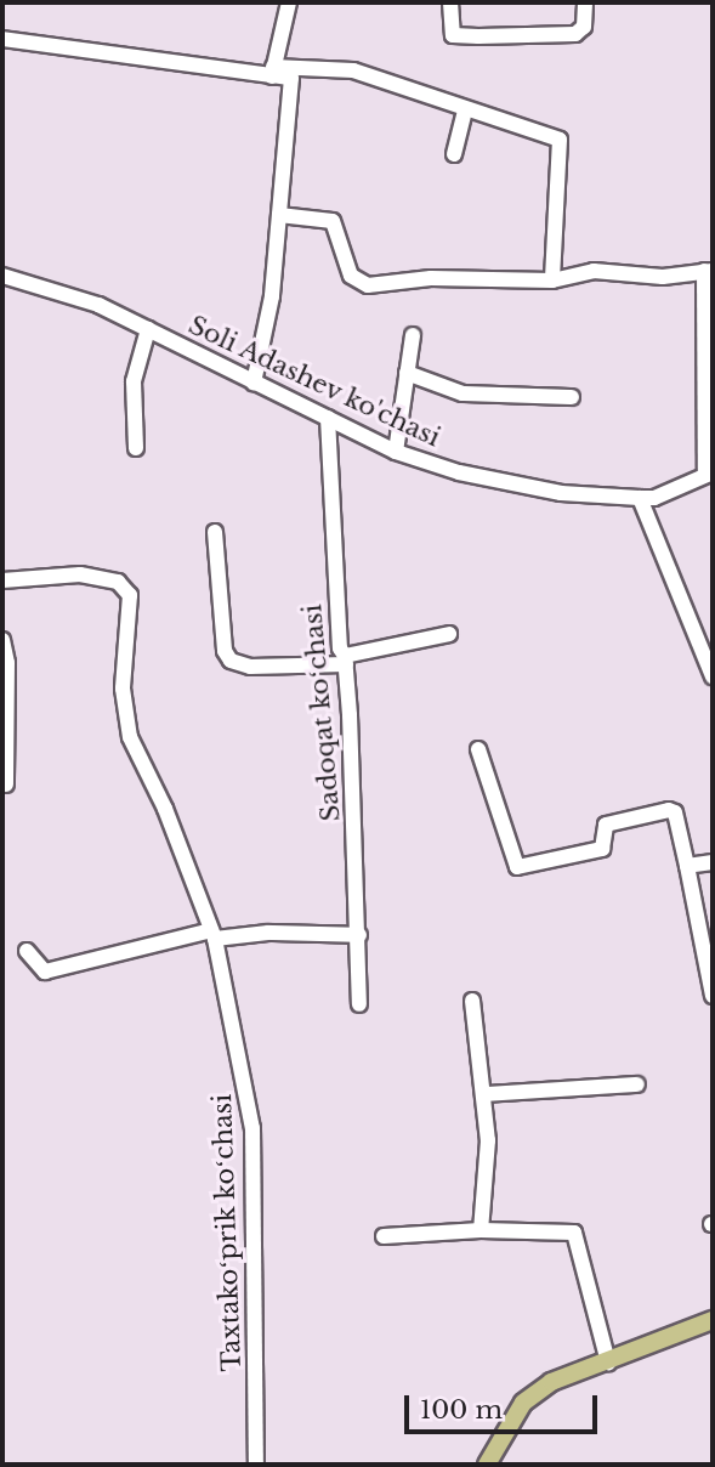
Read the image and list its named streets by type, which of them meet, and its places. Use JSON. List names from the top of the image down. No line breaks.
{"streets":{"street":["Soli Adashev ko'chasi","Sadoqat koʻchasi","Taxtakoʻprik koʻchasi"]},"crossings":[["Soli Adashev ko'chasi","Sadoqat koʻchasi"]],"scale_bar":"100 m"}
